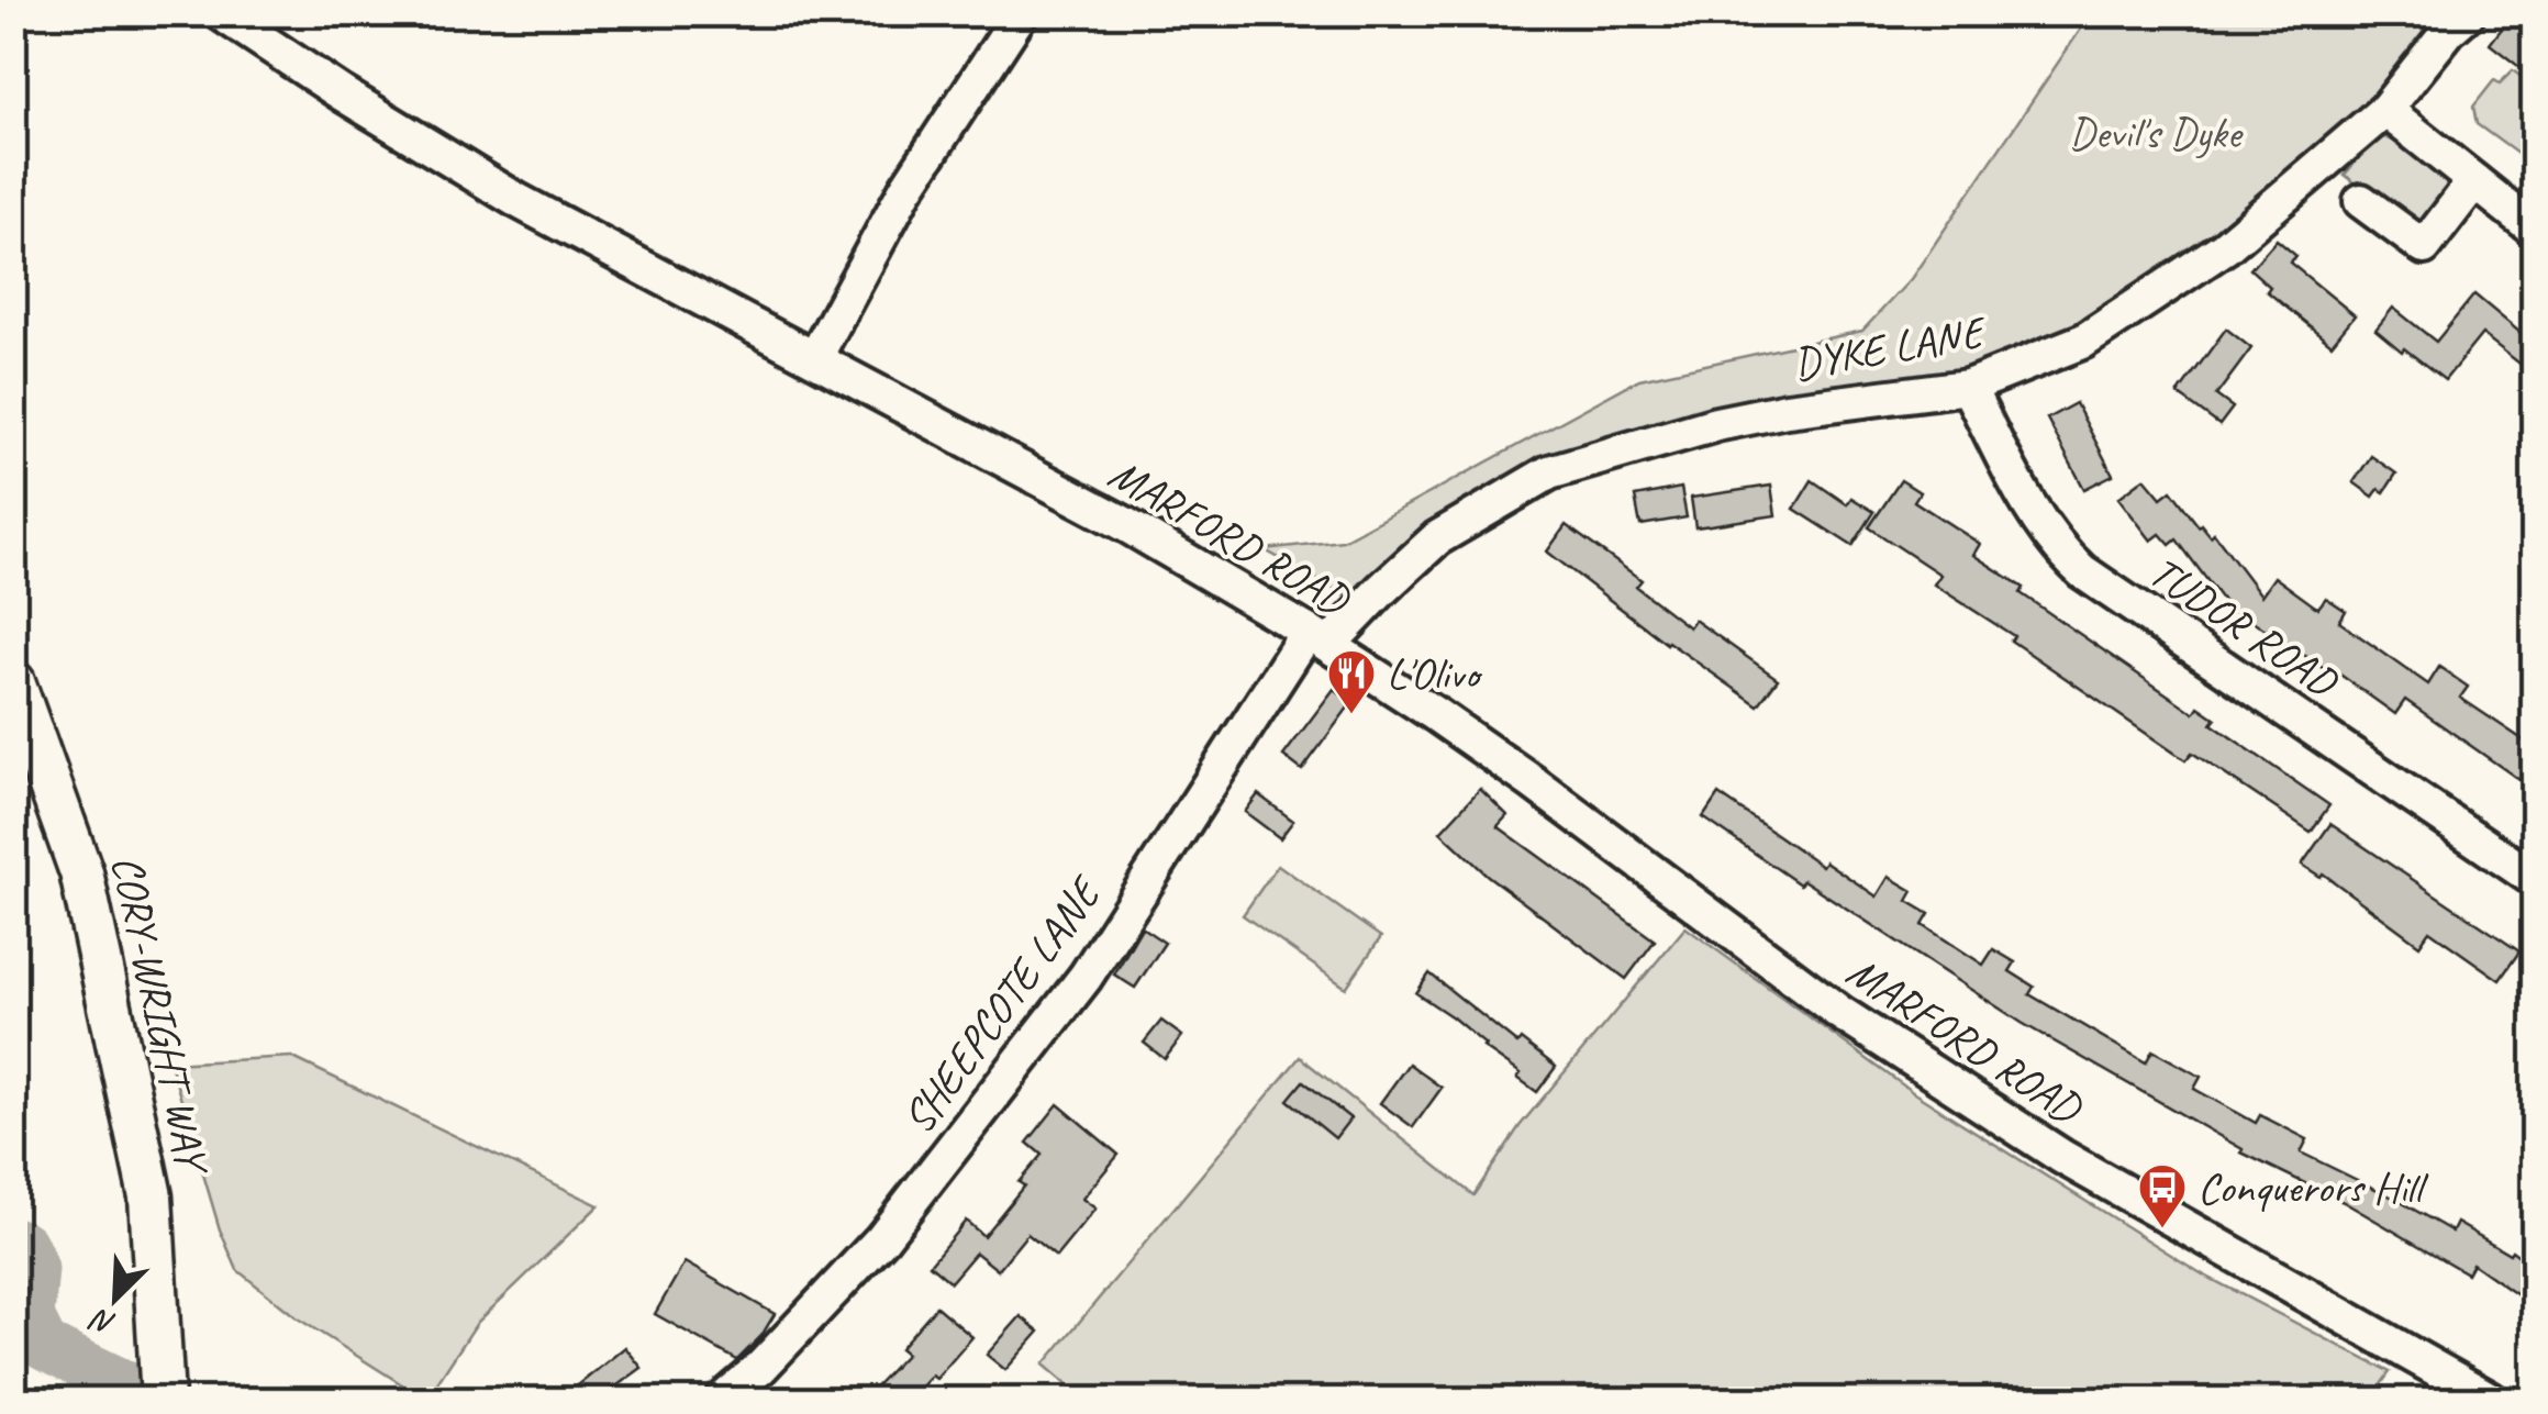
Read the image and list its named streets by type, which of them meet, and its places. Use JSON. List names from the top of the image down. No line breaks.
{"streets":{"main road":["CORY-WRIGHT WAY"],"street":["DYKE LANE","MARFORD ROAD","TUDOR ROAD","SHEEPCOTE LANE"]},"crossings":[["DYKE LANE","MARFORD ROAD"],["DYKE LANE","TUDOR ROAD"],["DYKE LANE","SHEEPCOTE LANE"],["MARFORD ROAD","SHEEPCOTE LANE"]],"parks":["Devil's Dyke"],"places":{"restaurant":["L'Olivo"],"bus stop":["Conquerors Hill"]},"north":"bottom left"}
